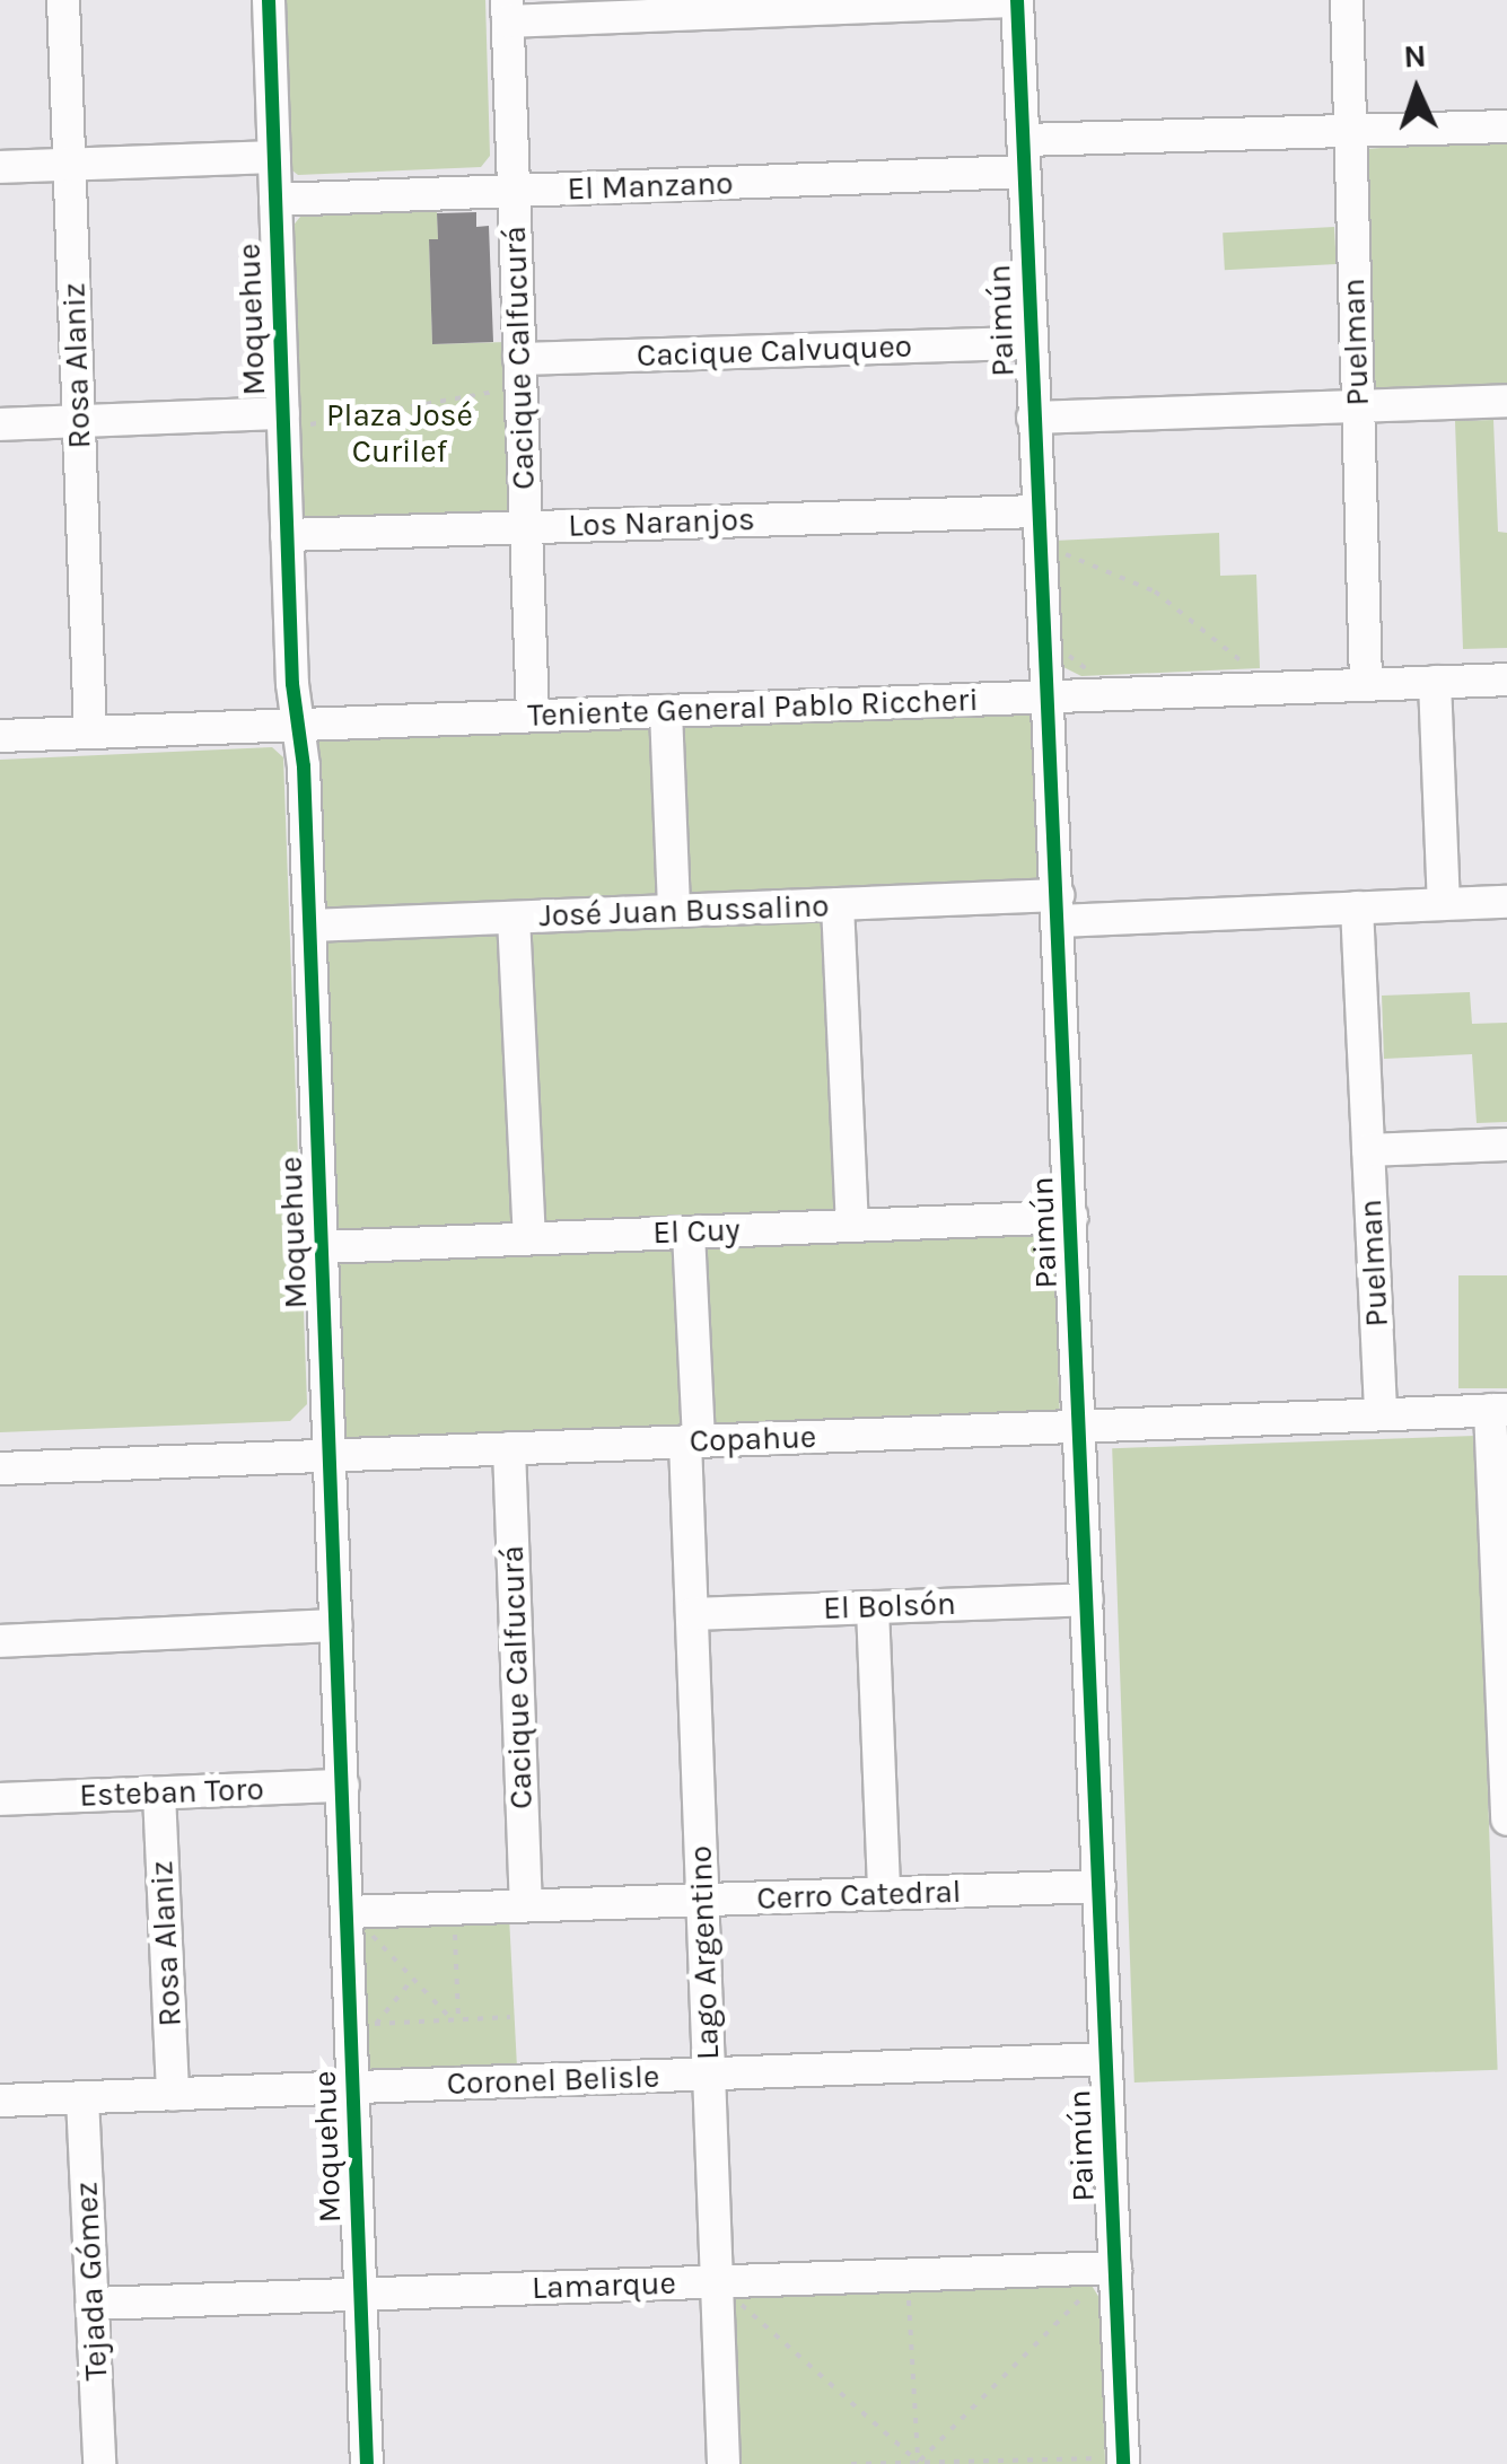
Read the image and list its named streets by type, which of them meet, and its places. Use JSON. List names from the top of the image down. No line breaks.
{"streets":{"street":["El Manzano","Moquehue","Paimún","Puelman","Cacique Calvuqueo","Cacique Calfucurá","Rosa Alaniz","Los Naranjos","Teniente General Pablo Riccheri","José Juan Bussalino","El Cuy","Copahue","El Bolsón","Esteban Toro","Cerro Catedral","Lago Argentino","Coronel Belisle","Tejada Gómez","Lamarque"]},"crossings":[["El Manzano","Moquehue"],["El Manzano","Paimún"],["El Manzano","Puelman"],["El Manzano","Cacique Calfucurá"],["Moquehue","Los Naranjos"],["Moquehue","Teniente General Pablo Riccheri"],["Moquehue","José Juan Bussalino"],["Moquehue","El Cuy"],["Moquehue","Copahue"],["Moquehue","Esteban Toro"],["Moquehue","Cerro Catedral"],["Moquehue","Coronel Belisle"],["Moquehue","Lamarque"],["Paimún","Cacique Calvuqueo"],["Paimún","Los Naranjos"],["Paimún","Teniente General Pablo Riccheri"],["Paimún","José Juan Bussalino"],["Paimún","El Cuy"],["Paimún","Copahue"],["Paimún","El Bolsón"],["Paimún","Cerro Catedral"],["Paimún","Coronel Belisle"],["Paimún","Lamarque"],["Puelman","Teniente General Pablo Riccheri"],["Puelman","José Juan Bussalino"],["Puelman","Copahue"],["Cacique Calvuqueo","Cacique Calfucurá"],["Cacique Calfucurá","Los Naranjos"],["Cacique Calfucurá","Teniente General Pablo Riccheri"],["Cacique Calfucurá","Copahue"],["Cacique Calfucurá","Cerro Catedral"],["Rosa Alaniz","Teniente General Pablo Riccheri"],["Rosa Alaniz","Esteban Toro"],["Rosa Alaniz","Coronel Belisle"],["El Cuy","Lago Argentino"],["Copahue","Lago Argentino"],["El Bolsón","Lago Argentino"],["Cerro Catedral","Lago Argentino"],["Lago Argentino","Coronel Belisle"],["Lago Argentino","Lamarque"],["Coronel Belisle","Tejada Gómez"],["Tejada Gómez","Lamarque"]],"parks":["Plaza José Curilef"],"north":"top"}
